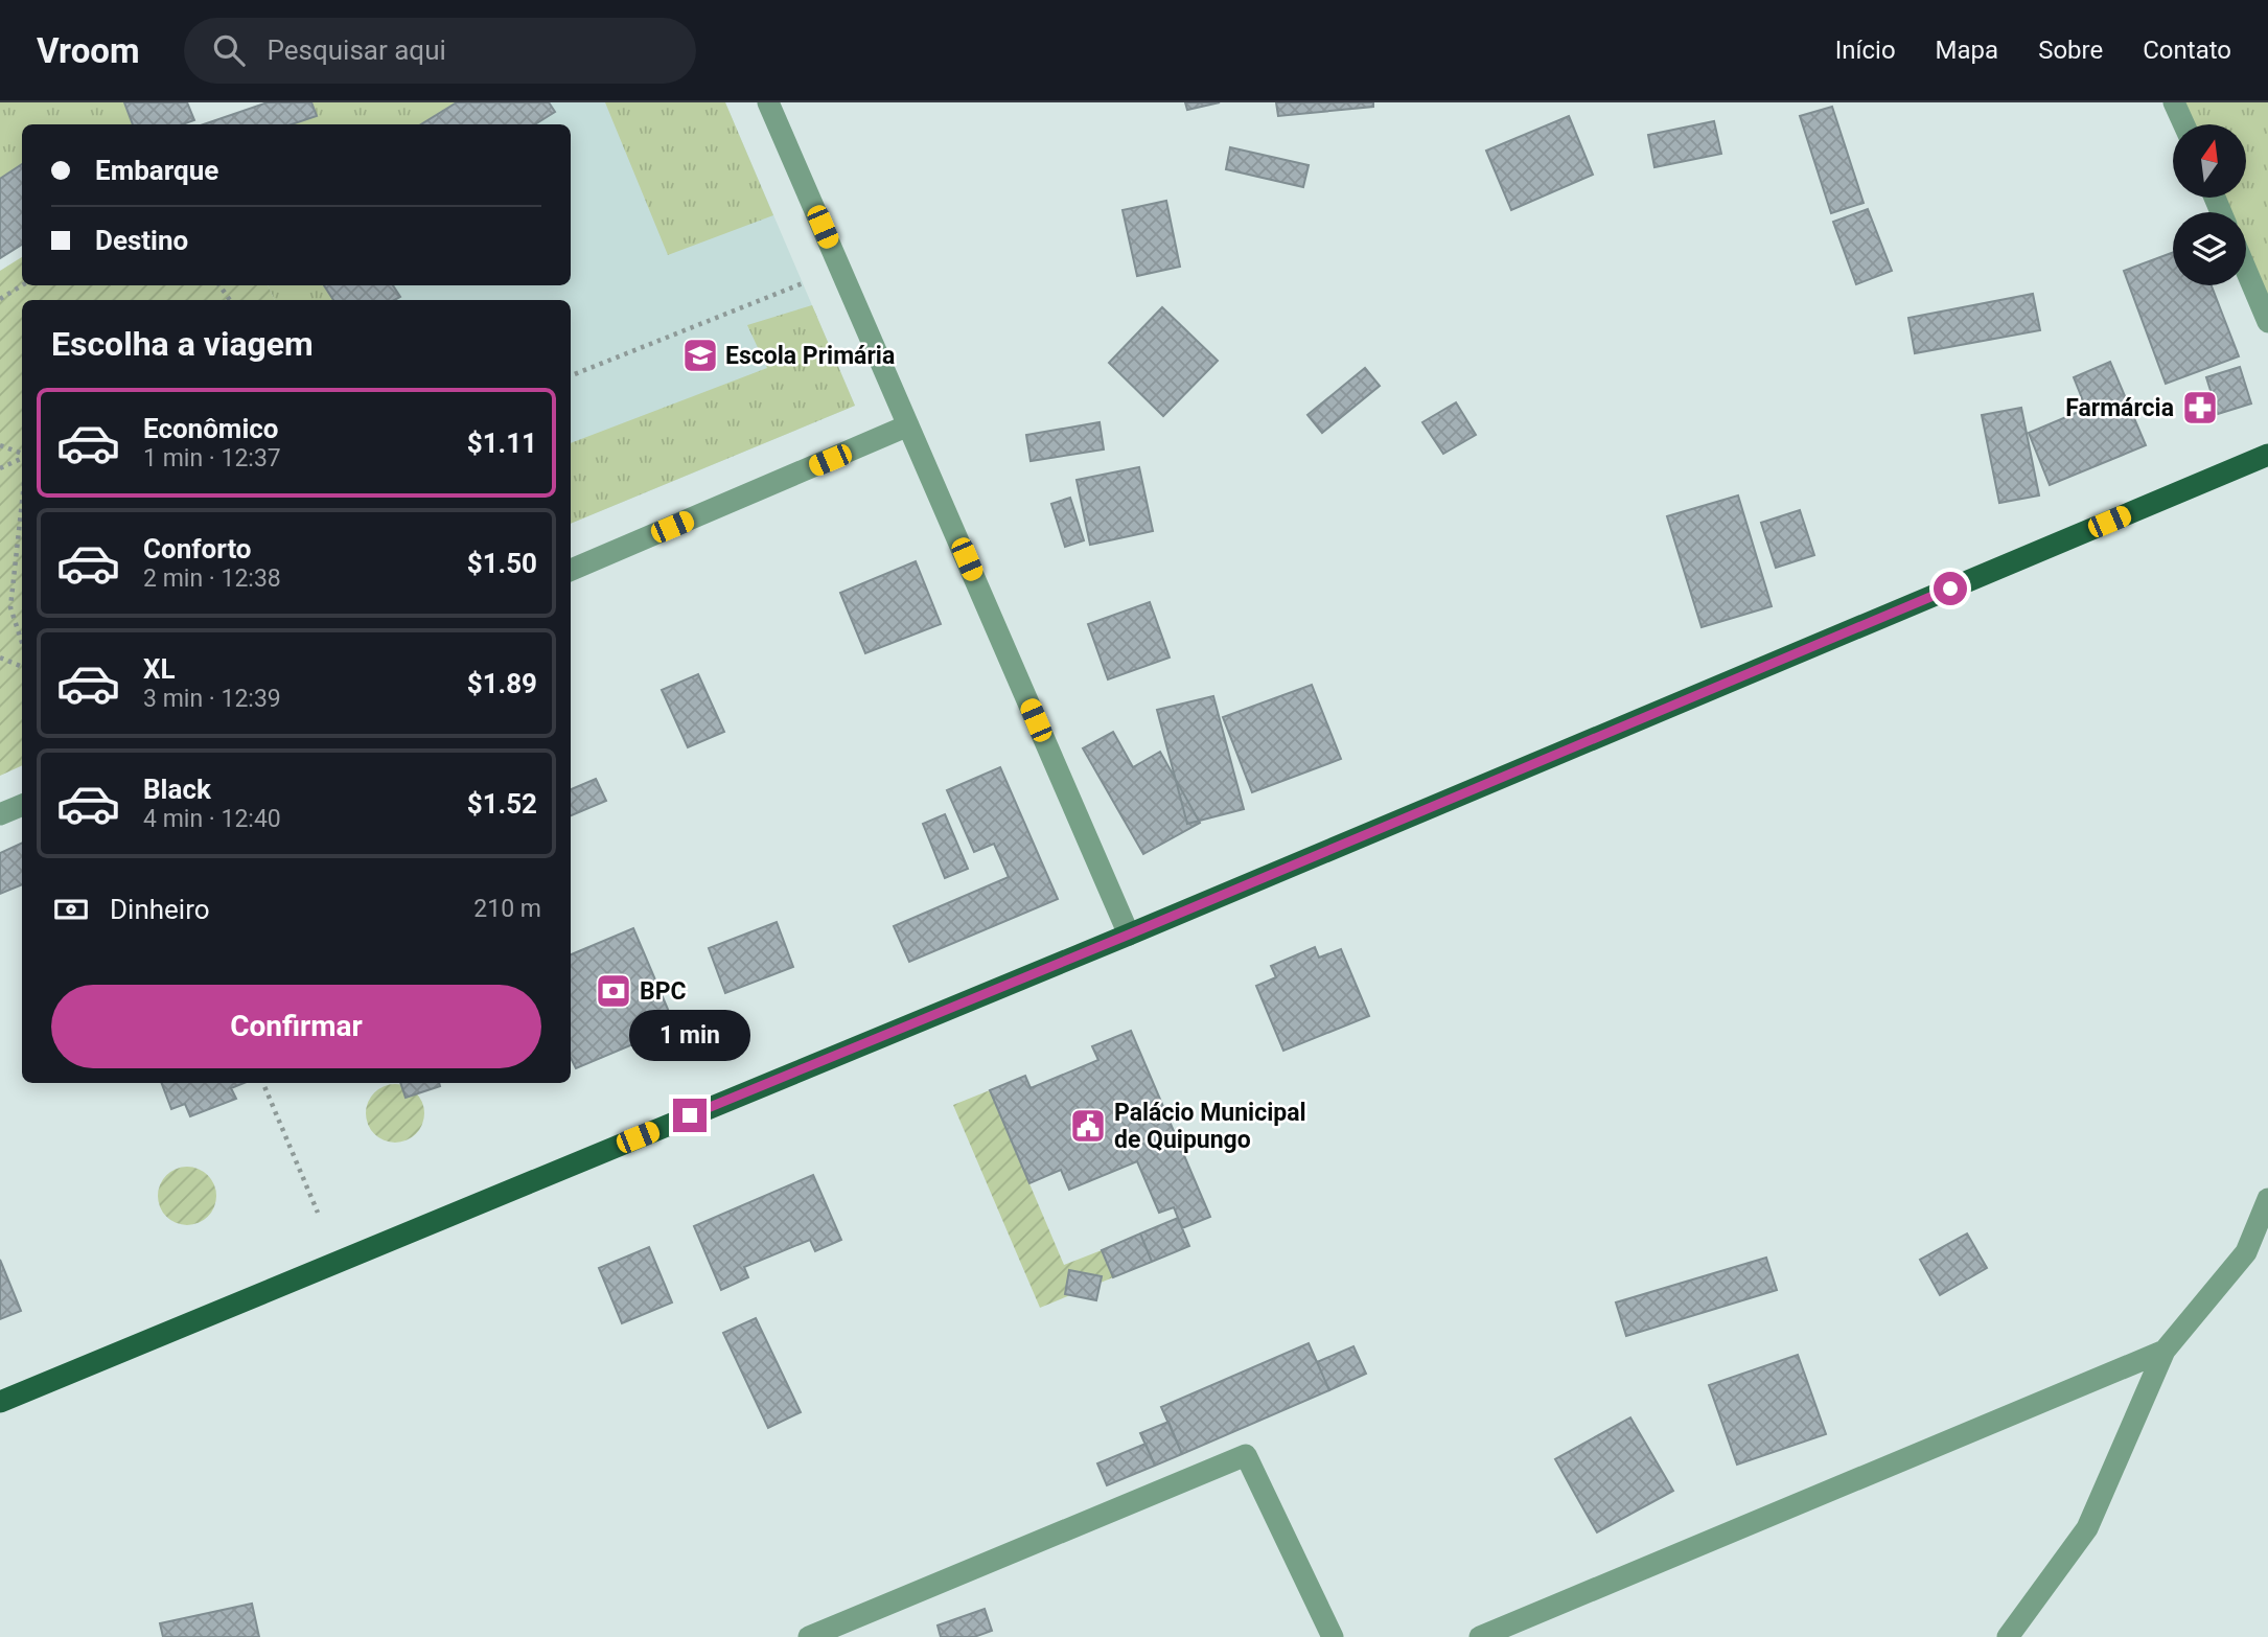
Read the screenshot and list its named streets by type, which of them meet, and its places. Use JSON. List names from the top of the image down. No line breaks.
{"places":{"school or university":["Escola Primária"],"pharmacy":["Farmárcia"],"bank":["BPC"],"public building":["Palácio Municipal de Quipungo"]},"north":"top","page":{"header":"Vroom","search":"Pesquisar aqui","nav":["Início","Mapa","Sobre","Contato"],"banner":["Embarque","Destino"],"heading":"Escolha a viagem","list":[{"name":"Econômico","note":"1 min · 12:37","value":"$1.11"},{"name":"Conforto","note":"2 min · 12:38","value":"$1.50"},{"name":"XL","note":"3 min · 12:39","value":"$1.89"},{"name":"Black","note":"4 min · 12:40","value":"$1.52"}],"pay":["Dinheiro","210 m"],"buttons":"Confirmar","bubble":"1 min"}}
